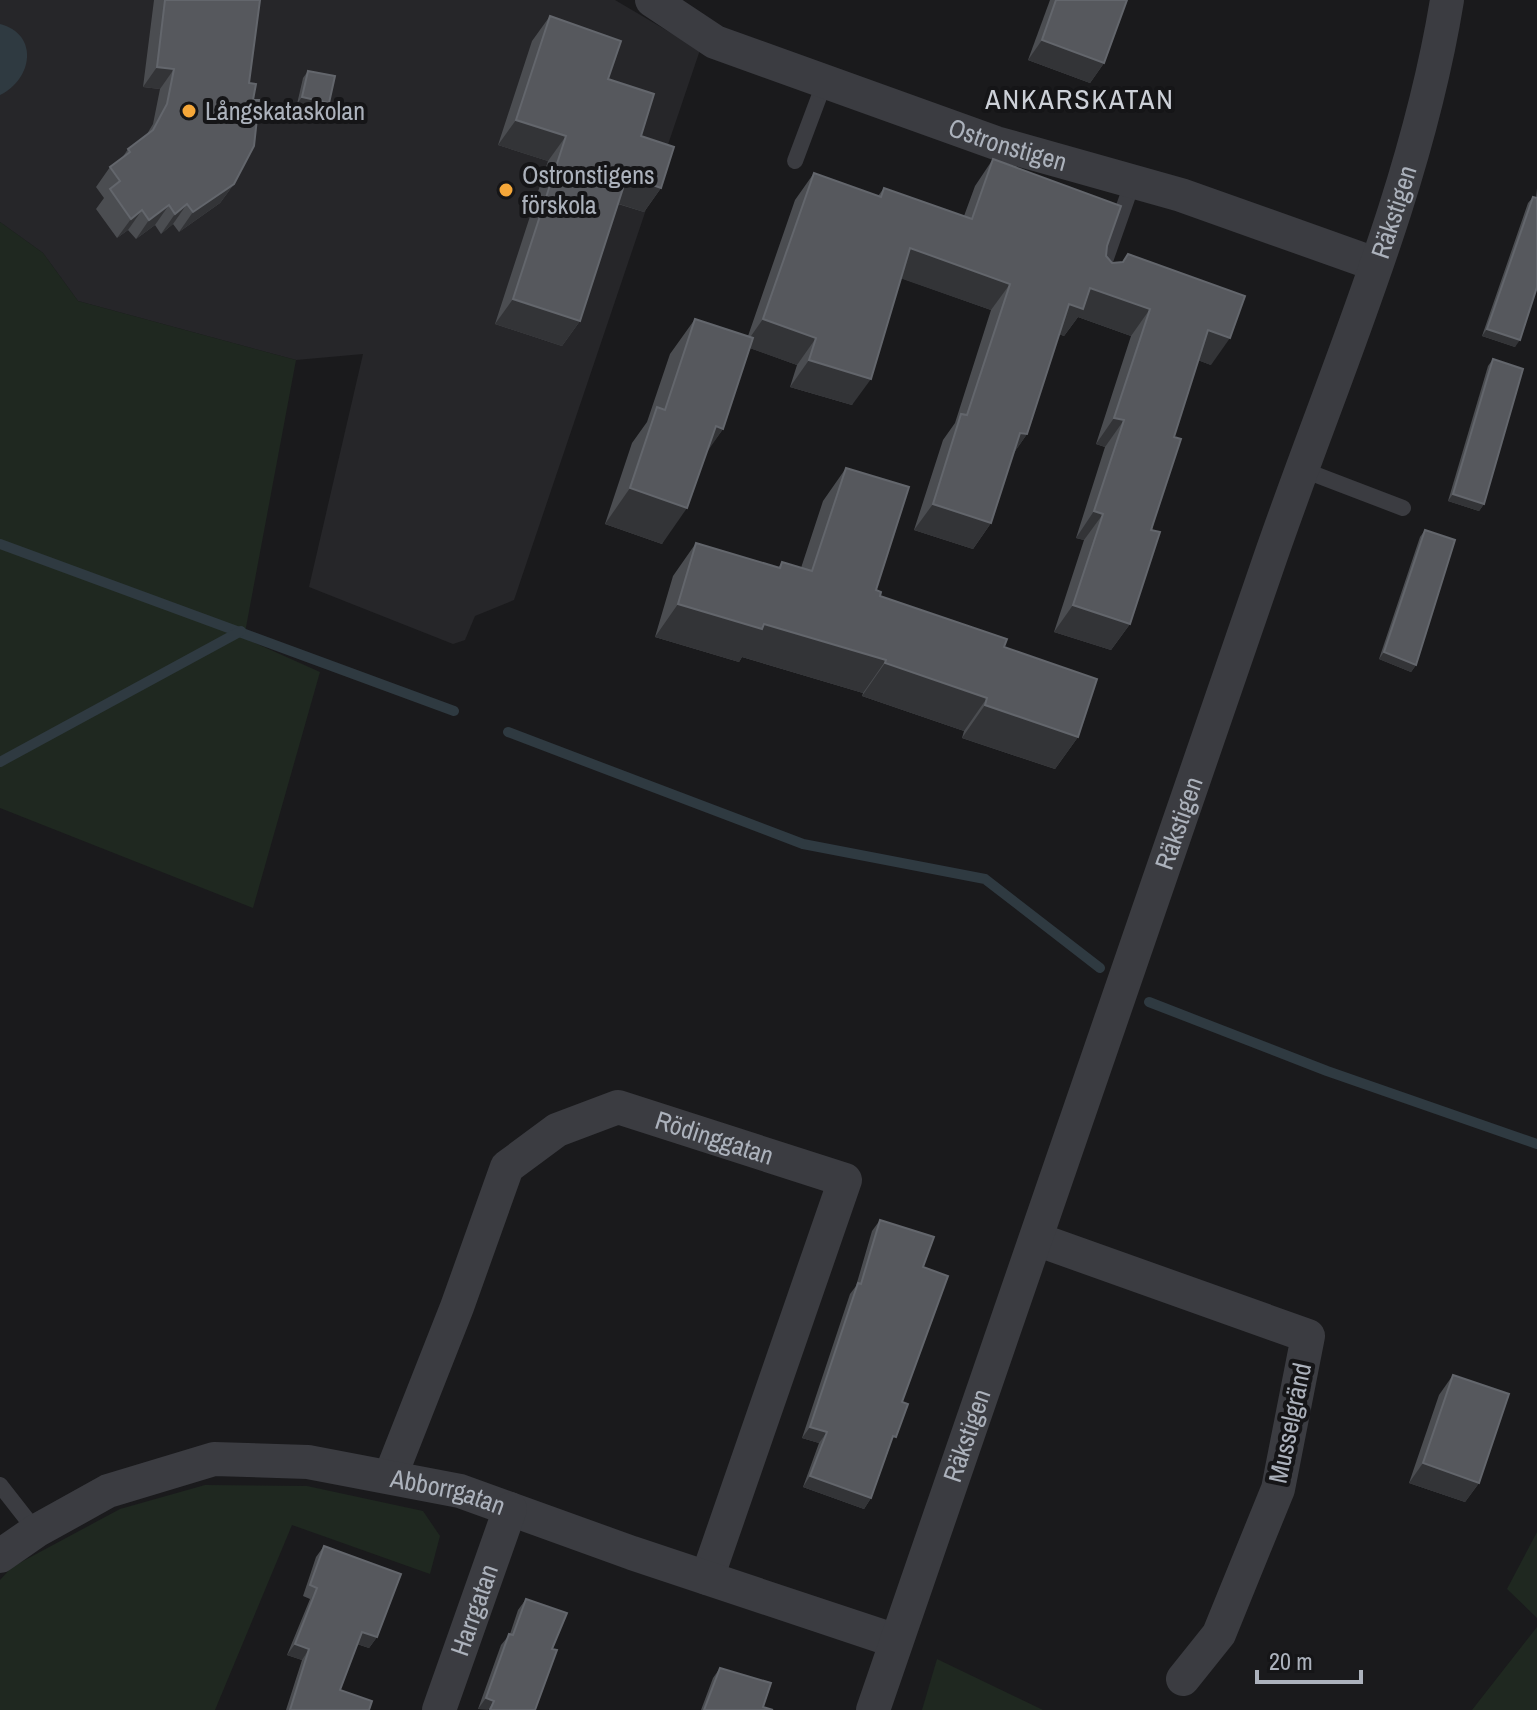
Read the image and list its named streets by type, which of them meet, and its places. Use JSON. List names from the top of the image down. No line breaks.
{"streets":{"street":["Ostronstigen","Räkstigen","Rödinggatan","Musselgränd","Abborrgatan","Harrgatan"]},"crossings":[["Ostronstigen","Räkstigen"],["Räkstigen","Musselgränd"],["Räkstigen","Abborrgatan"],["Rödinggatan","Abborrgatan"],["Abborrgatan","Harrgatan"]],"districts":["ANKARSKATAN"],"places":["Långskataskolan","Ostronstigens förskola"],"scale_bar":"20 m"}
